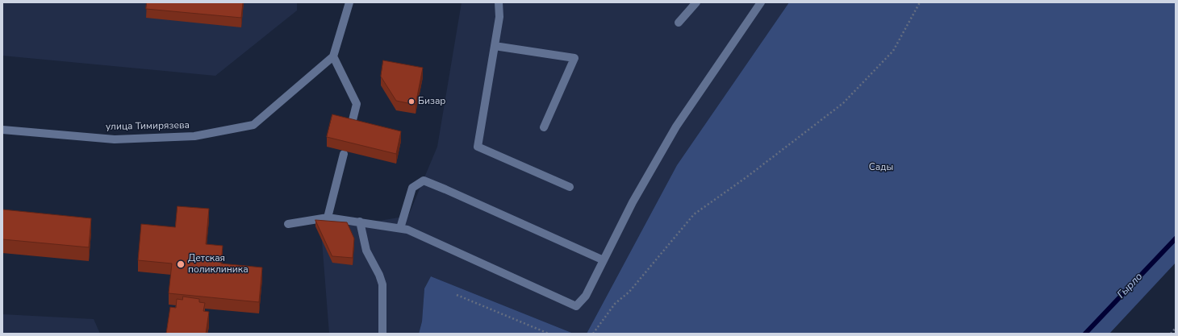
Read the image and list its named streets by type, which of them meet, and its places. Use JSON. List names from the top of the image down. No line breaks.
{"streets":{"street":["улица Тимирязева"]},"water":["Гырло"],"parks":["Сады"],"places":["Бизар","Детская поликлиника"]}
